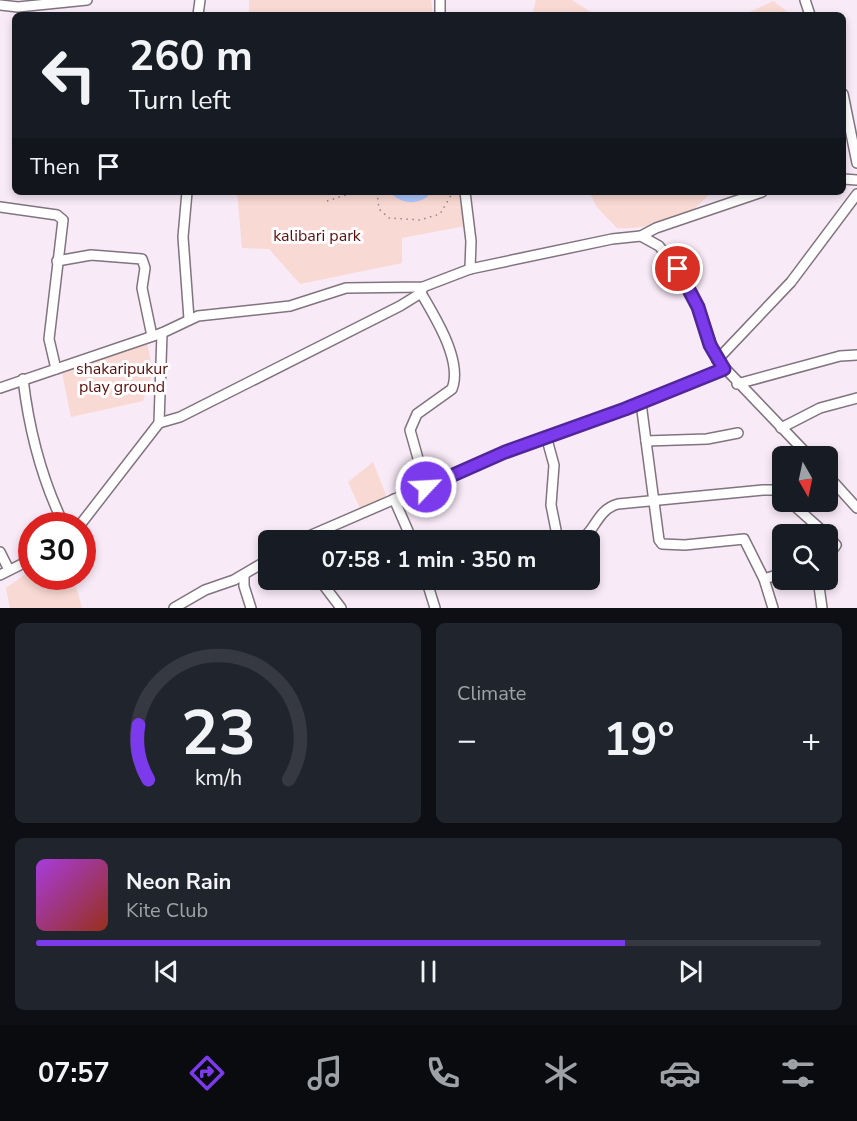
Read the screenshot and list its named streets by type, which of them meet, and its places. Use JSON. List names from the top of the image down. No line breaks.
{"parks":["kalibari park","shakaripukur play ground"],"north":"bottom","page":{"turn":["260 m","Turn left"],"then":"Then","limit":"30","trip":"07:58 · 1 min · 350 m","tile":"Climate","heat":["−","19°","+"],"song":["Neon Rain","Kite Club"],"tabs":"07:57","gauge":["23","km/h"]}}
